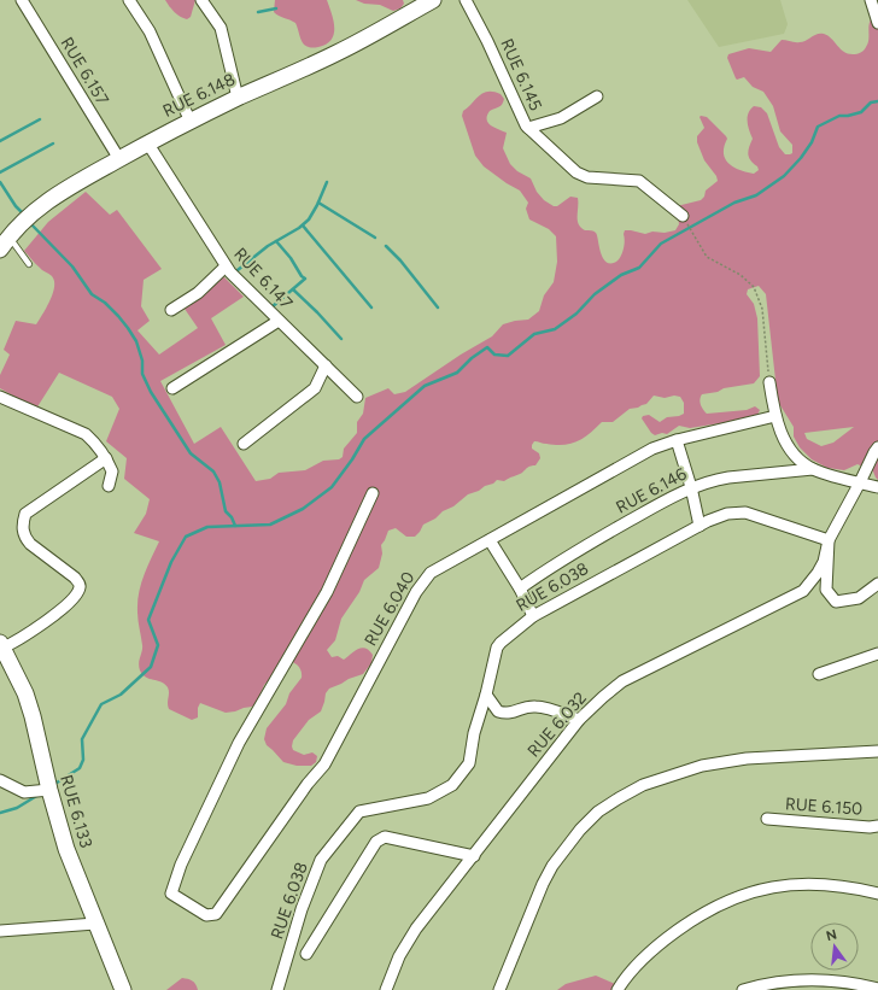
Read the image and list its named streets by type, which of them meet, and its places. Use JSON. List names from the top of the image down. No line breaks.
{"streets":{"street":["RUE 6.157","RUE 6.145","RUE 6.148","RUE 6.147","RUE 6.146","RUE 6.038","RUE 6.040","RUE 6.032","RUE 6.150","RUE 6.133"]},"crossings":[["RUE 6.157","RUE 6.148"],["RUE 6.148","RUE 6.147"],["RUE 6.038","RUE 6.032"]],"north":"top"}
